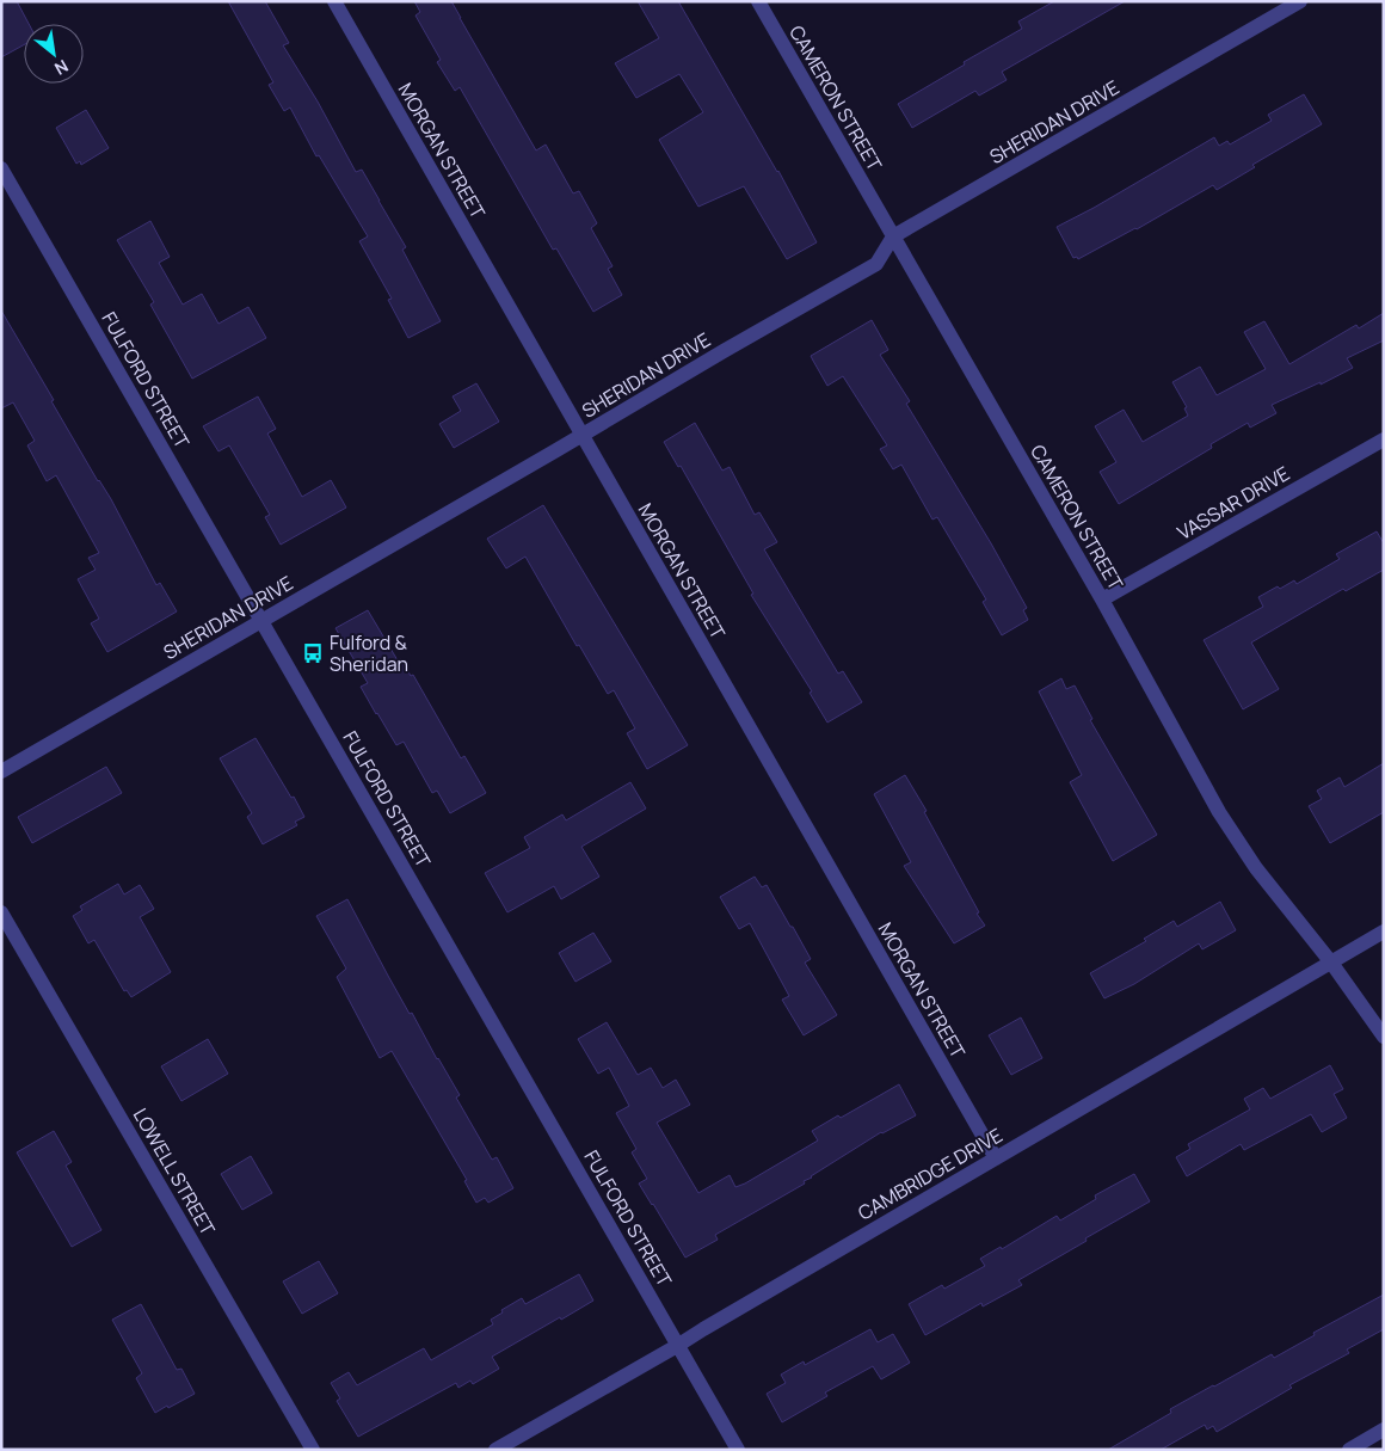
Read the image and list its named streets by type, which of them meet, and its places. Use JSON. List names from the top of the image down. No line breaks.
{"streets":{"street":["CAMERON STREET","SHERIDAN DRIVE","MORGAN STREET","FULFORD STREET","VASSAR DRIVE","LOWELL STREET","CAMBRIDGE DRIVE"]},"crossings":[["CAMERON STREET","SHERIDAN DRIVE"],["CAMERON STREET","VASSAR DRIVE"],["CAMERON STREET","CAMBRIDGE DRIVE"],["SHERIDAN DRIVE","MORGAN STREET"],["SHERIDAN DRIVE","FULFORD STREET"],["MORGAN STREET","CAMBRIDGE DRIVE"],["FULFORD STREET","CAMBRIDGE DRIVE"]],"places":{"bus stop":["Fulford & Sheridan"]},"north":"bottom right"}
